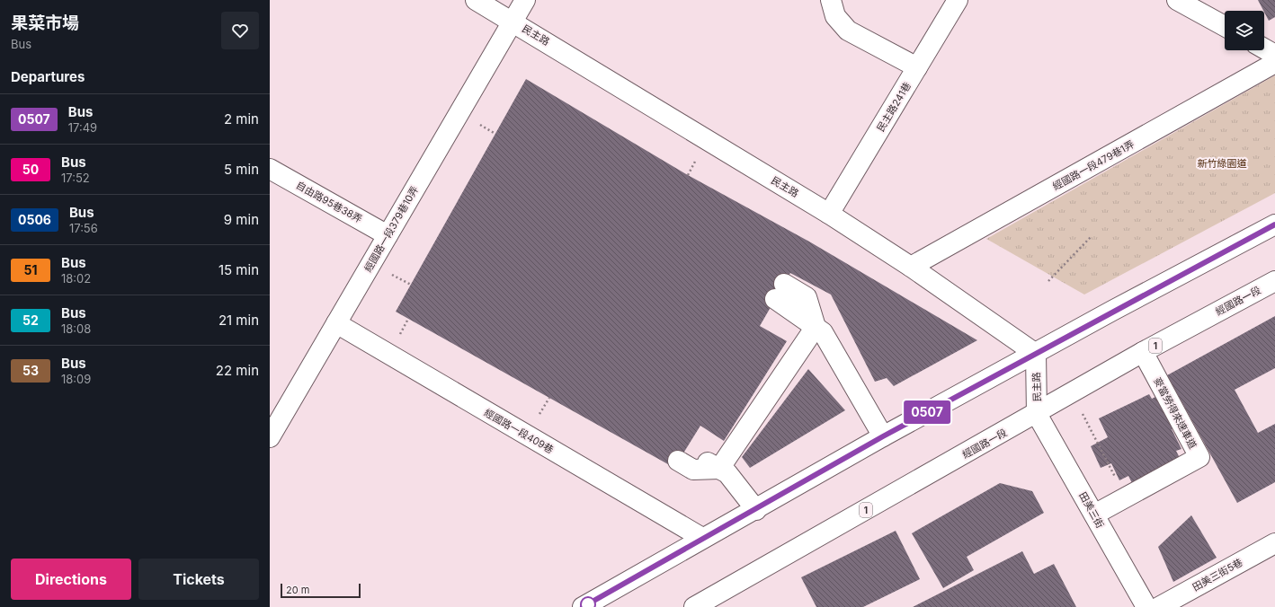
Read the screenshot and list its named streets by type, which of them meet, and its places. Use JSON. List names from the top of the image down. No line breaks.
{"streets":{"main road":["民主路","民主路241巷","經國路一段479巷1弄","自由路95巷38弄","經國路一段379巷10弄","經國路一段","1","麥當勞得來速車道","經國路一段409巷","田美三街","田美三街5巷"]},"crossings":[["民主路","民主路241巷"],["民主路","經國路一段479巷1弄"],["民主路","經國路一段379巷10弄"],["民主路","經國路一段"],["民主路","田美三街"],["自由路95巷38弄","經國路一段379巷10弄"],["經國路一段379巷10弄","經國路一段409巷"],["經國路一段","麥當勞得來速車道"],["經國路一段","田美三街"],["麥當勞得來速車道","田美三街"]],"parks":["新竹綠園道"],"lines":["bus line 0507"],"scale_bar":"20 m","page":{"heading":[["果菜市場","Bus"],"Departures"],"on_map":"0507","list":[{"mark":"0507","name":"Bus","note":"17:49","value":"2 min"},{"mark":"50","name":"Bus","note":"17:52","value":"5 min"},{"mark":"0506","name":"Bus","note":"17:56","value":"9 min"},{"mark":"51","name":"Bus","note":"18:02","value":"15 min"},{"mark":"52","name":"Bus","note":"18:08","value":"21 min"},{"mark":"53","name":"Bus","note":"18:09","value":"22 min"}],"buttons":["Directions","Tickets"],"scale":"20 m"}}
